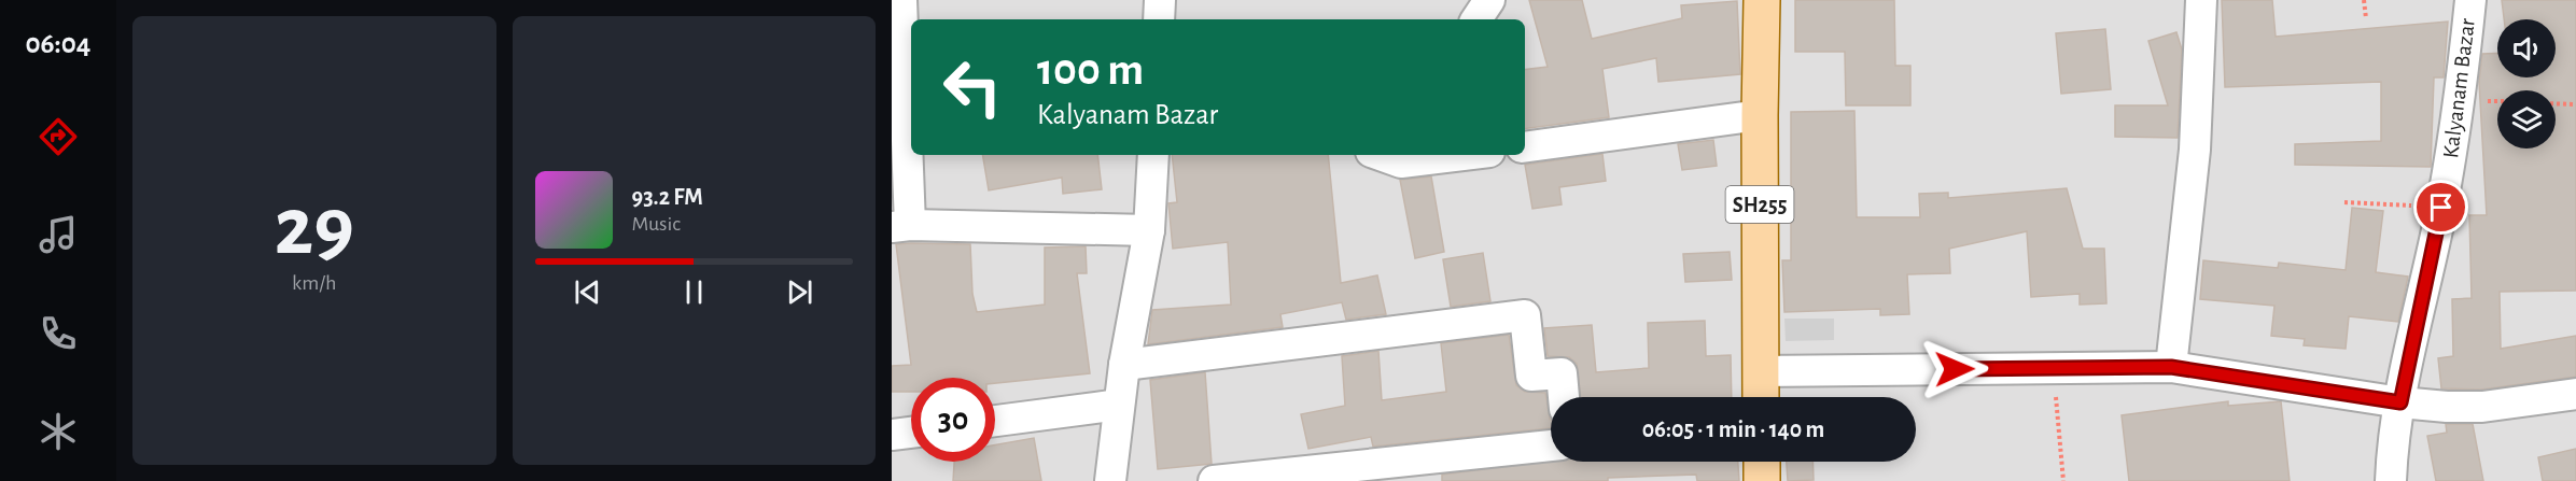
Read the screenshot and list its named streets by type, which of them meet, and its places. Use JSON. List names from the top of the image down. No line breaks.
{"streets":{"main road":["SH255"],"street":["Kalyanam Bazar"]},"page":{"tabs":"06:04","tile":["29","km/h"],"turn":["100 m","Kalyanam Bazar"],"song":["93.2 FM","Music"],"limit":"30","trip":"06:05 · 1 min · 140 m"}}
